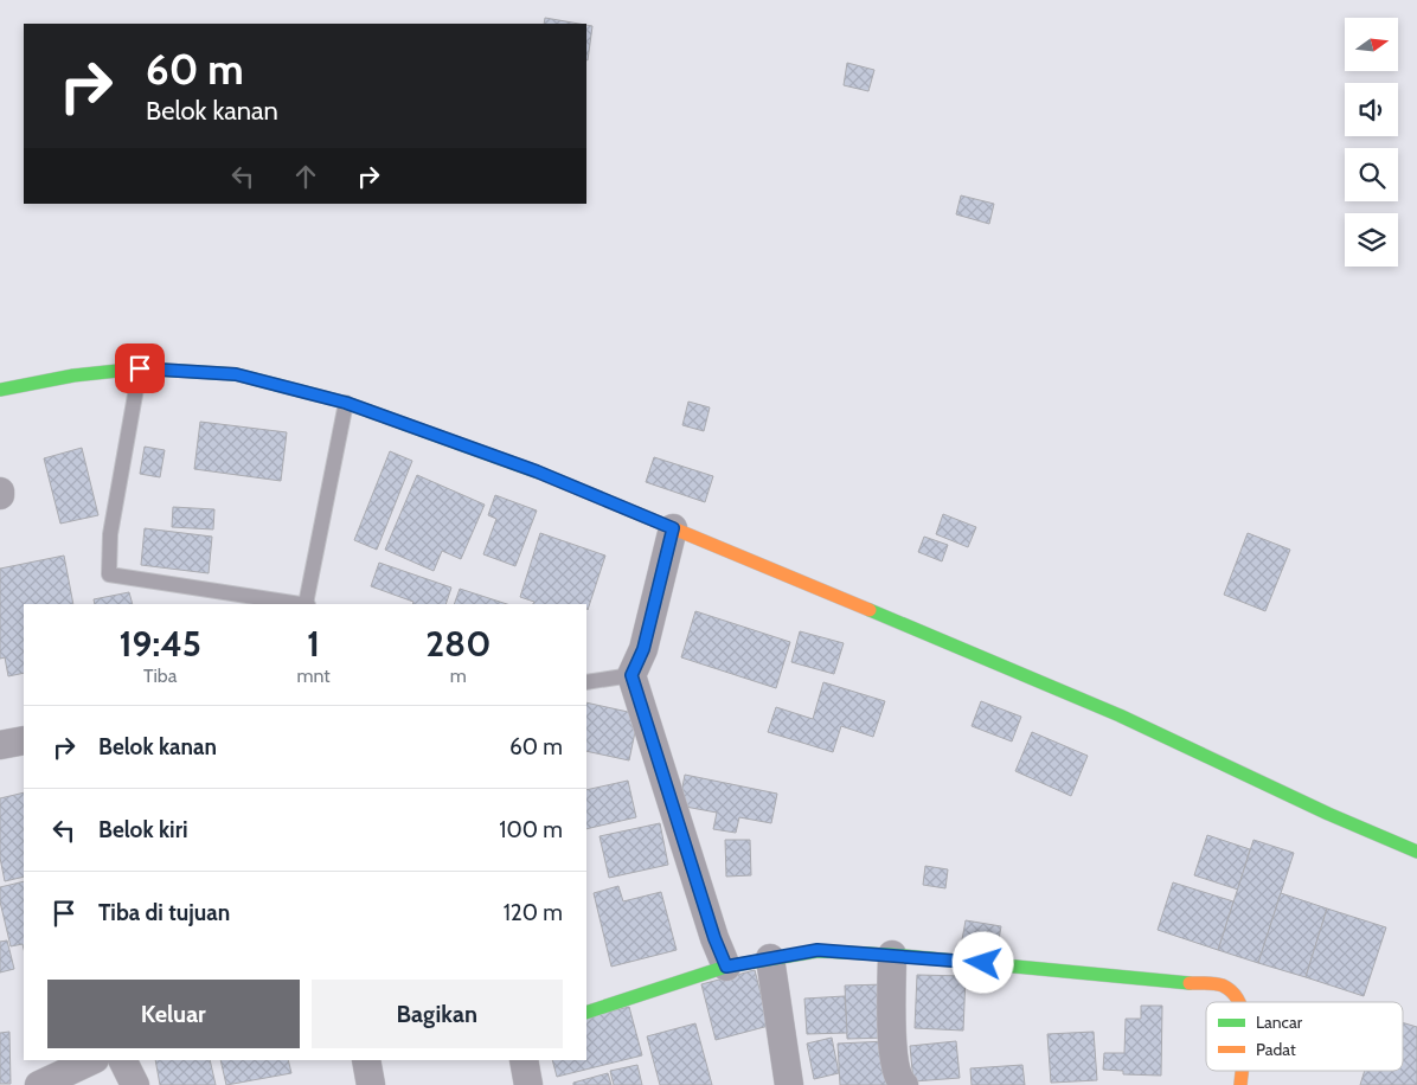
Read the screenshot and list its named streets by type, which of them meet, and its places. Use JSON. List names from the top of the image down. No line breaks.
{"legend":["Lancar","Padat"],"north":"right","page":{"turn":["60 m","Belok kanan"],"eta":["19:45","Tiba","1","mnt","280","m"],"list":[{"name":"Belok kanan","value":"60 m"},{"name":"Belok kiri","value":"100 m"},{"name":"Tiba di tujuan","value":"120 m"}],"buttons":["Keluar","Bagikan"]}}
